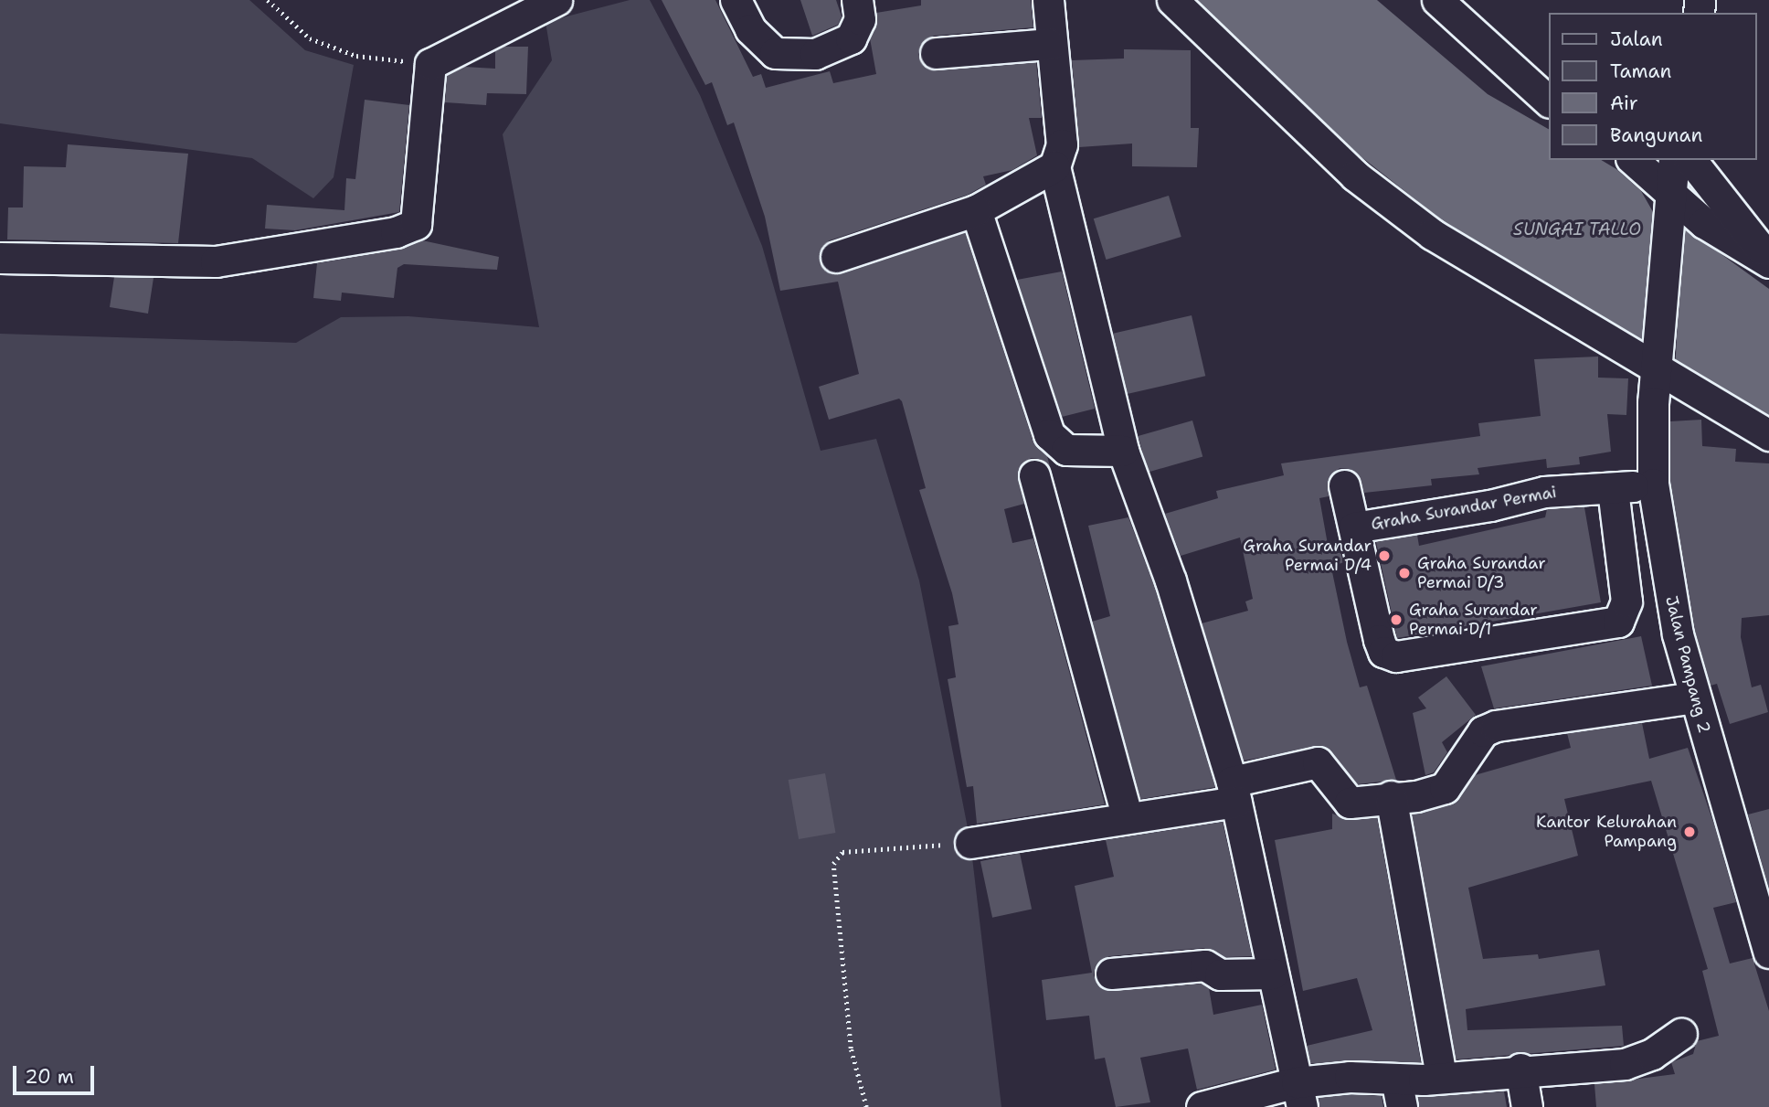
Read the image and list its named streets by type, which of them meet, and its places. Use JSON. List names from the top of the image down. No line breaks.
{"streets":{"street":["Graha Surandar Permai","Jalan Pampang 2"]},"crossings":[["Graha Surandar Permai","Jalan Pampang 2"]],"water":["SUNGAI TALLO"],"places":["Graha Surandar Permai D/4","Graha Surandar Permai D/3","Graha Surandar Permai D/1","Kantor Kelurahan Pampang"],"legend":["Jalan","Taman","Air","Bangunan"],"scale_bar":"20 m"}
